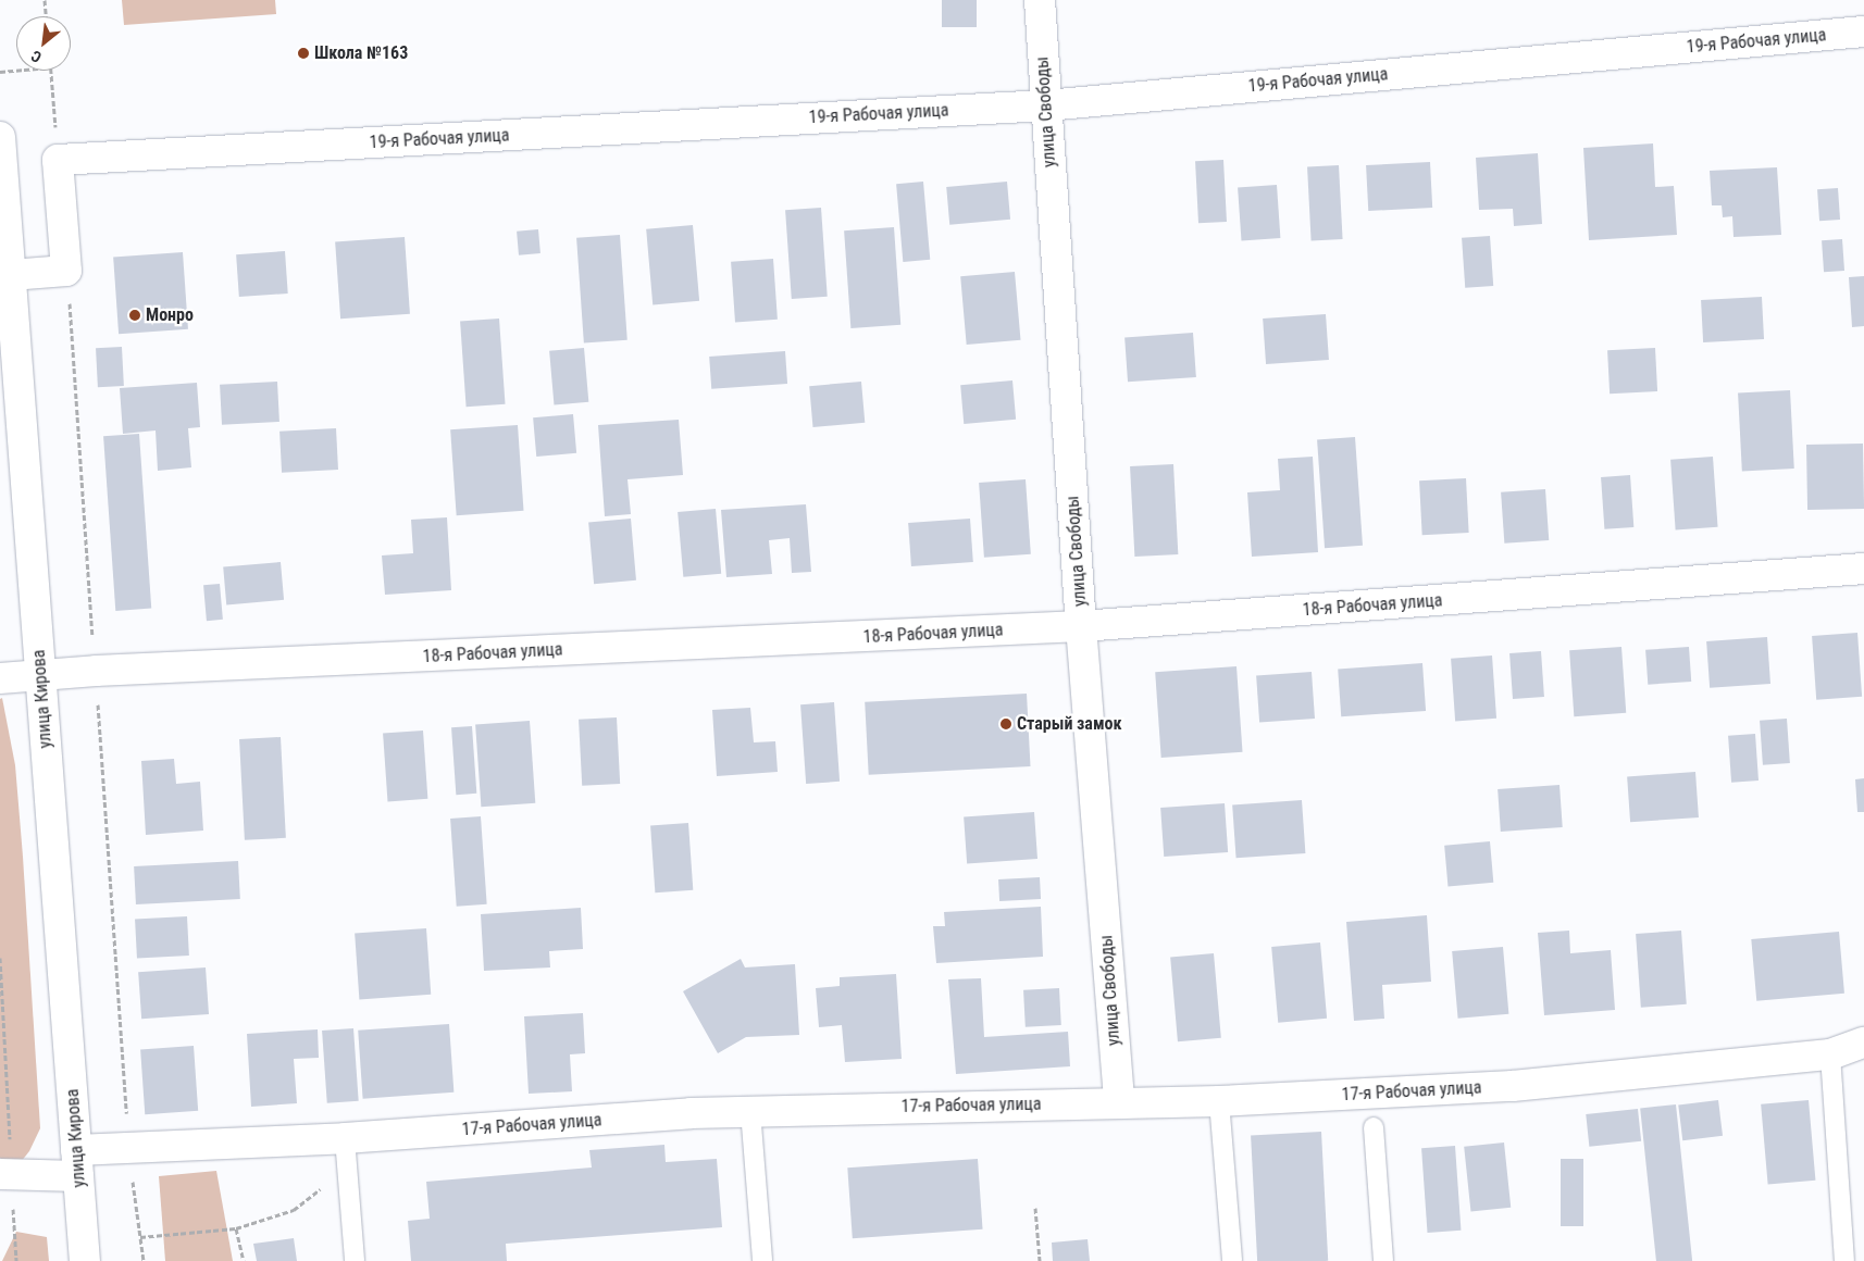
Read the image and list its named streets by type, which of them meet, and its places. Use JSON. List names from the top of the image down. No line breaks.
{"streets":{"street":["19-я Рабочая улица","улица Свободы","18-я Рабочая улица","улица Кирова","17-я Рабочая улица"]},"crossings":[["19-я Рабочая улица","улица Свободы"],["улица Свободы","18-я Рабочая улица"],["улица Свободы","17-я Рабочая улица"],["18-я Рабочая улица","улица Кирова"],["улица Кирова","17-я Рабочая улица"]],"places":["Школа №163","Монро","Старый замок"],"north":"bottom left"}
